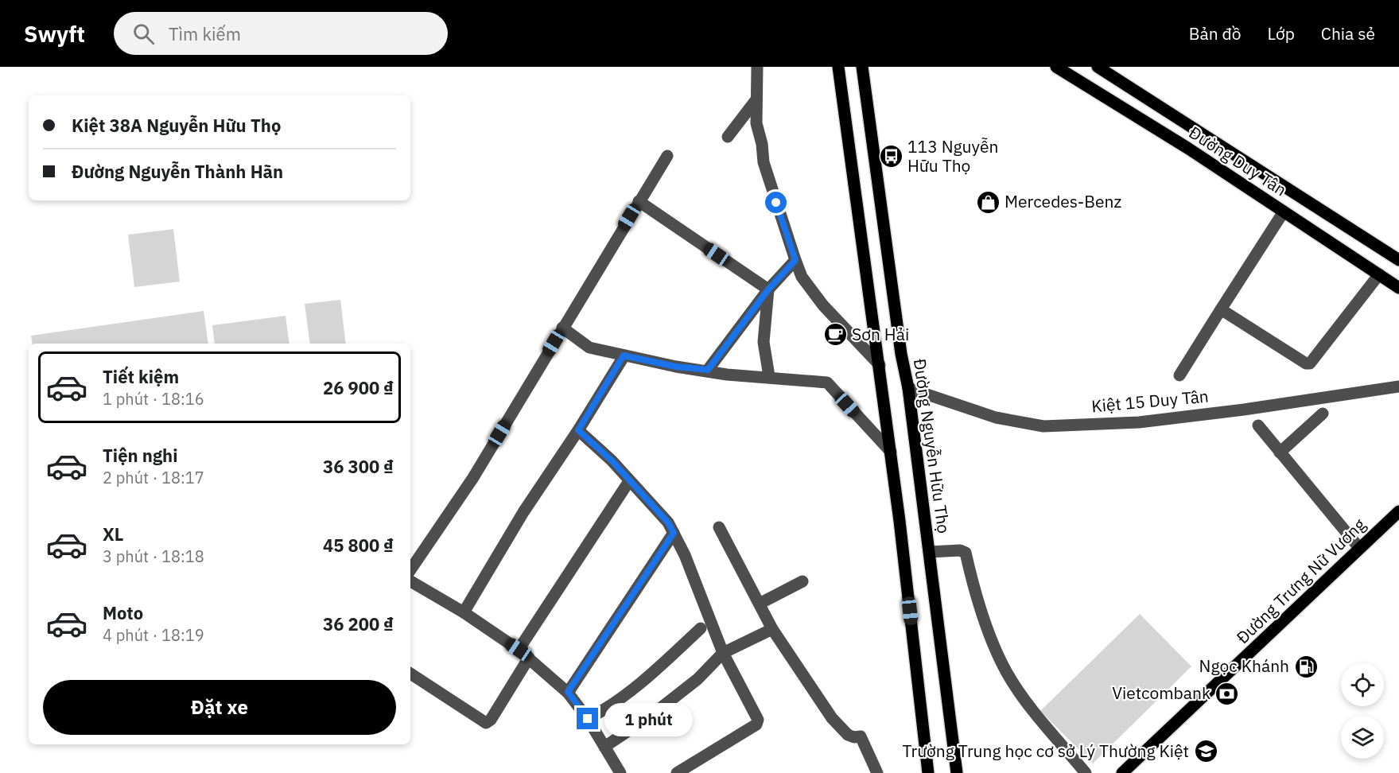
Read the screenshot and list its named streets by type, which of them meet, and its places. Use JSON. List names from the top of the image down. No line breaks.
{"streets":{"main road":["Đường Duy Tân","Đường Nguyễn Hữu Thọ","Đường Trưng Nữ Vương"],"street":["Kiệt 15 Duy Tân"]},"crossings":[["Kiệt 15 Duy Tân","Đường Nguyễn Hữu Thọ"]],"places":{"bus stop":["113 Nguyễn Hữu Thọ"],"shop":["Mercedes-Benz"],"cafe":["Sơn Hải"],"fuel station":["Ngọc Khánh"],"bank":["Vietcombank"],"school or university":["Trường Trung học cơ sở Lý Thường Kiệt"]},"page":{"header":"Swyft","search":"Tìm kiếm","nav":["Bản đồ","Lớp","Chia sẻ"],"banner":["Kiệt 38A Nguyễn Hữu Thọ","Đường Nguyễn Thành Hãn"],"list":[{"name":"Tiết kiệm","note":"1 phút · 18:16","value":"26 900 ₫"},{"name":"Tiện nghi","note":"2 phút · 18:17","value":"36 300 ₫"},{"name":"XL","note":"3 phút · 18:18","value":"45 800 ₫"},{"name":"Moto","note":"4 phút · 18:19","value":"36 200 ₫"}],"buttons":"Đặt xe","bubble":"1 phút"}}
